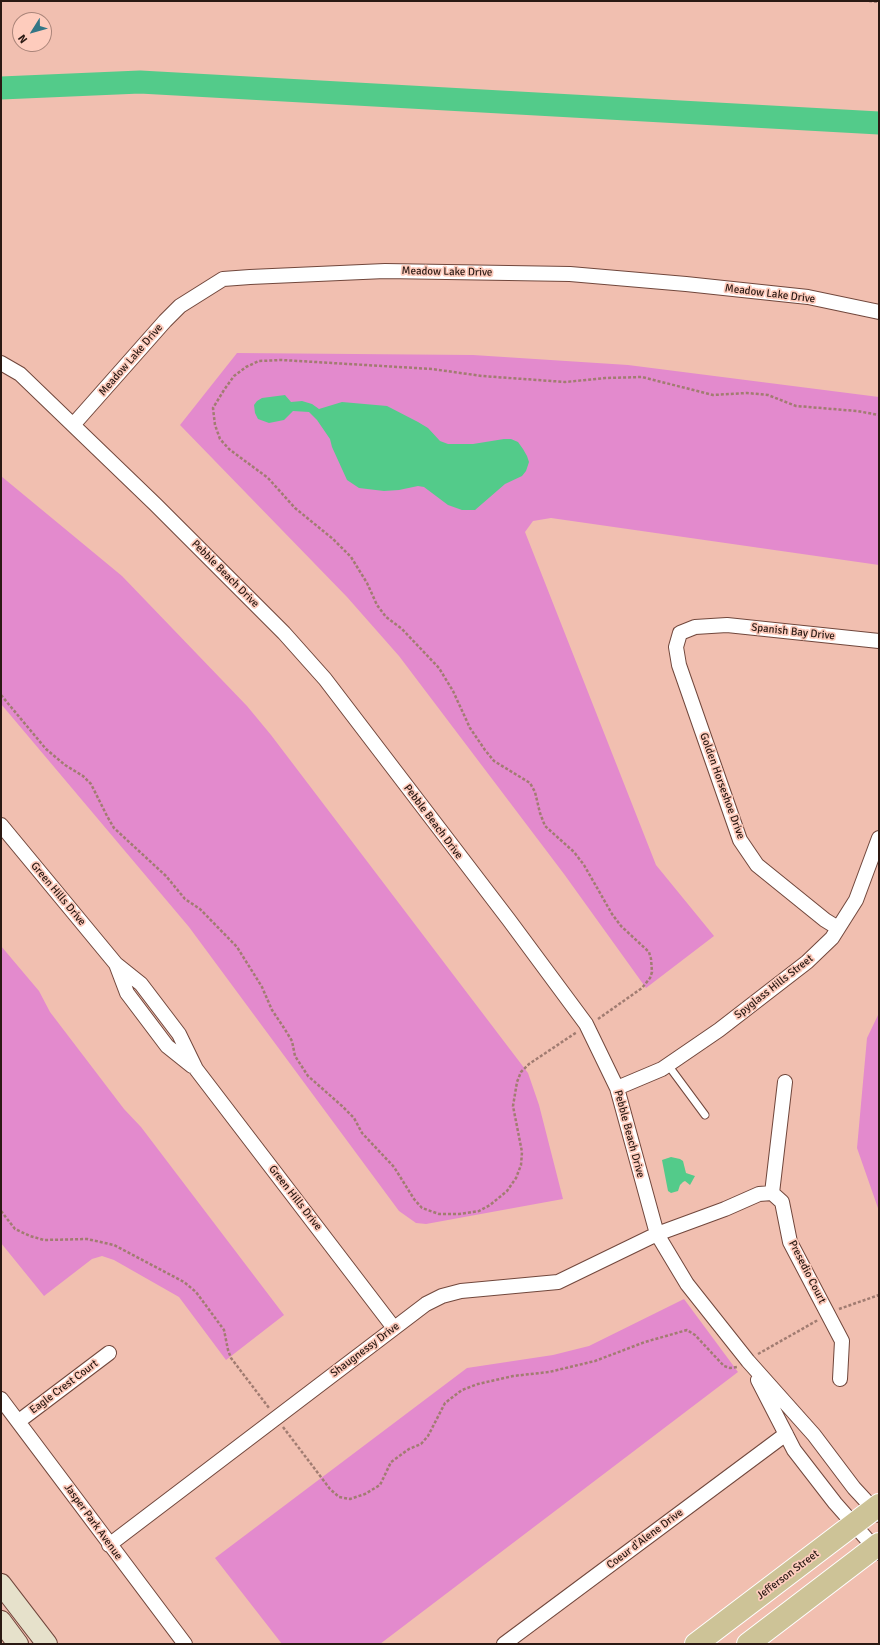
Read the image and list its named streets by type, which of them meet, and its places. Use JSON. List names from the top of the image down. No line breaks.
{"streets":{"main road":["Jefferson Street"],"street":["Meadow Lake Drive","Pebble Beach Drive","Spanish Bay Drive","Golden Horseshoe Drive","Green Hills Drive","Spyglass Hills Street","Presedio Court","Shaugnessy Drive","Eagle Crest Court","Jasper Park Avenue","Coeur d'Alene Drive"]},"crossings":[["Meadow Lake Drive","Pebble Beach Drive"],["Pebble Beach Drive","Spyglass Hills Street"],["Pebble Beach Drive","Shaugnessy Drive"],["Spanish Bay Drive","Golden Horseshoe Drive"],["Golden Horseshoe Drive","Spyglass Hills Street"],["Green Hills Drive","Shaugnessy Drive"],["Shaugnessy Drive","Jasper Park Avenue"],["Eagle Crest Court","Jasper Park Avenue"]],"north":"bottom left"}
